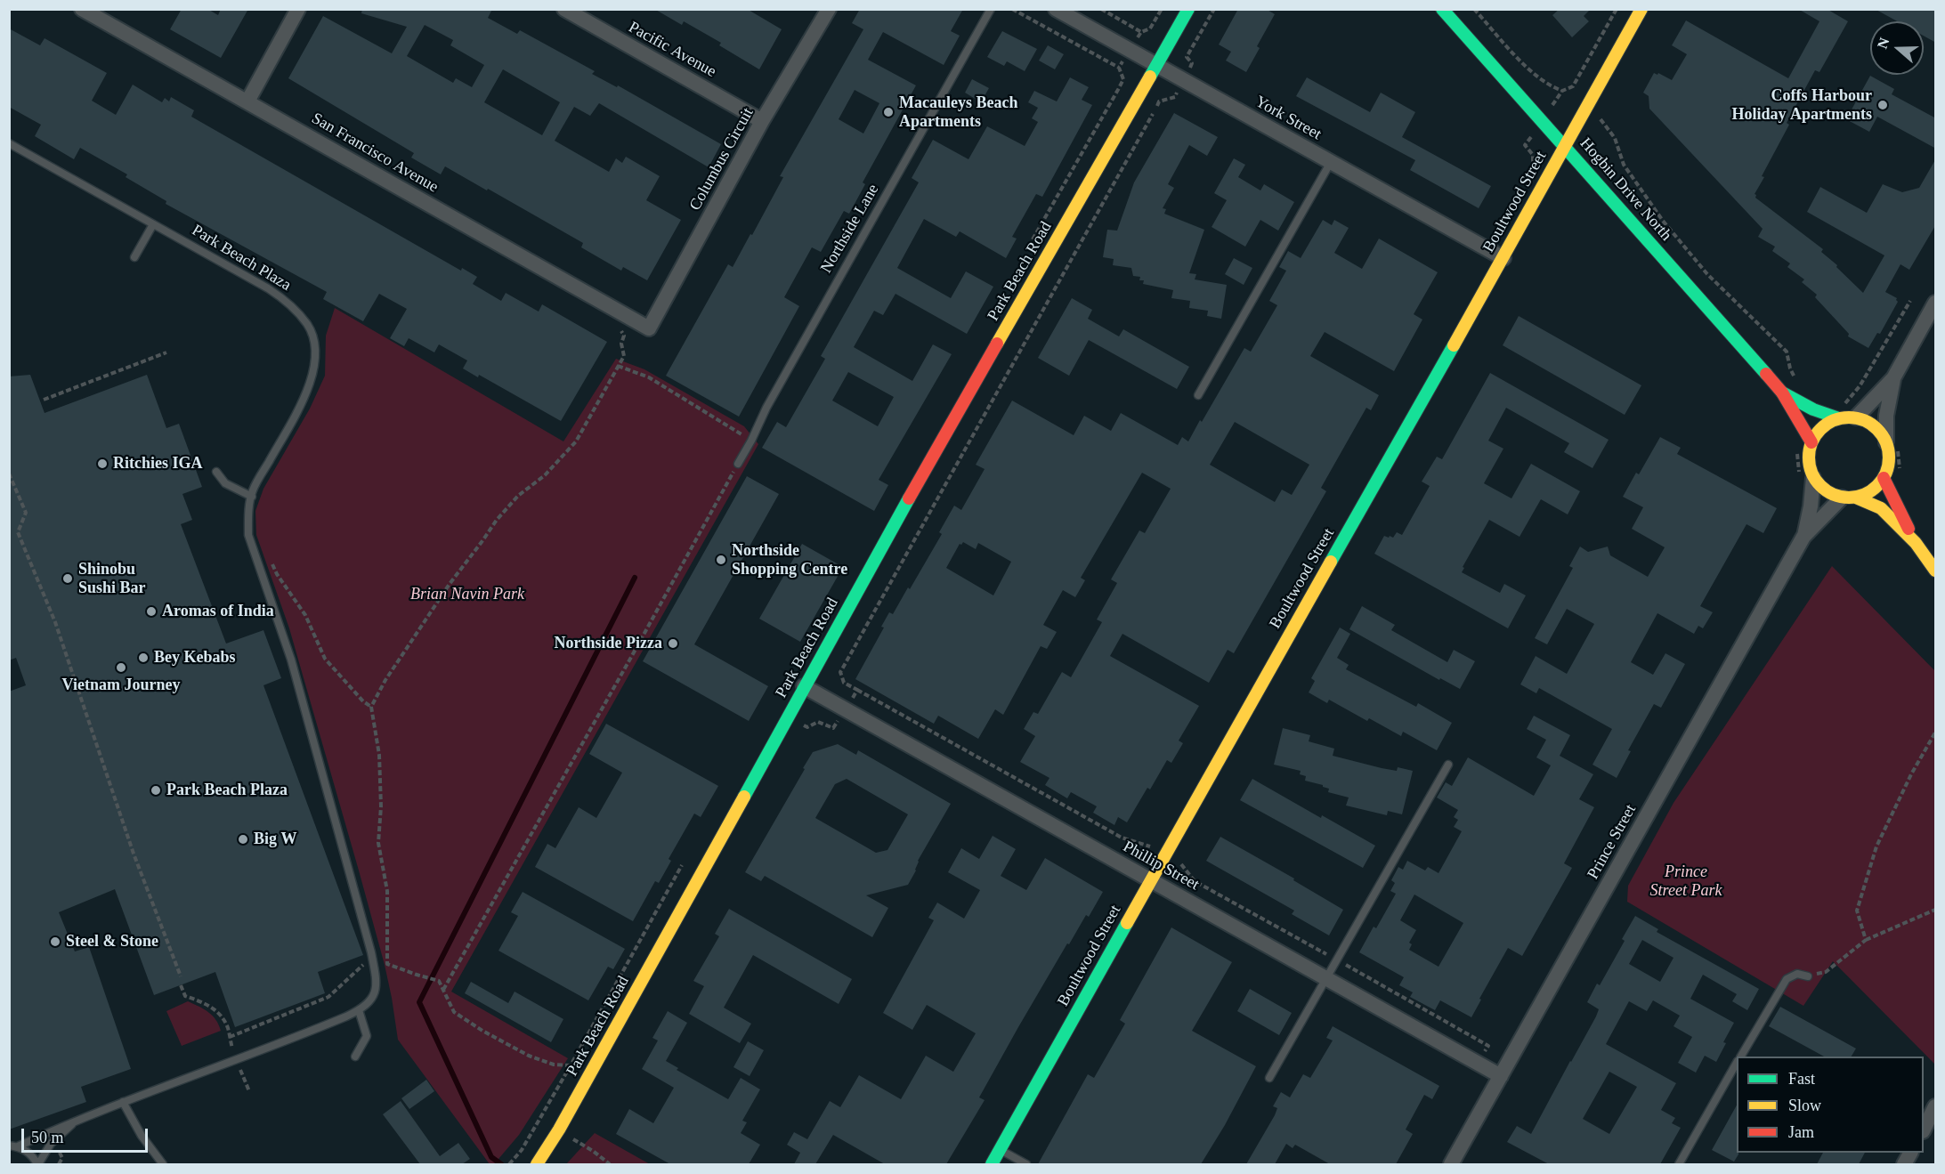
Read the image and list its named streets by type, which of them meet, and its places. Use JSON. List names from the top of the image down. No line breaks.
{"streets":{"street":["Pacific Avenue","York Street","San Francisco Avenue","Columbus Circuit","Hogbin Drive North","Boultwood Street","Park Beach Road","Prince Street","Phillip Street"],"lane":["Northside Lane","Park Beach Plaza"]},"crossings":[["Pacific Avenue","Columbus Circuit"],["York Street","Boultwood Street"],["York Street","Park Beach Road"],["San Francisco Avenue","Columbus Circuit"],["Hogbin Drive North","Boultwood Street"],["Hogbin Drive North","Prince Street"],["Boultwood Street","Phillip Street"],["Park Beach Road","Phillip Street"],["Prince Street","Phillip Street"]],"parks":["Brian Navin Park","Prince Street Park"],"places":["Coffs Harbour Holiday Apartments","Macauleys Beach Apartments","Ritchies IGA","Northside Shopping Centre","Shinobu Sushi Bar","Aromas of India","Northside Pizza","Bey Kebabs","Vietnam Journey","Park Beach Plaza","Big W","Steel & Stone"],"legend":["Fast","Slow","Jam"],"scale_bar":"50 m","north":"left"}
